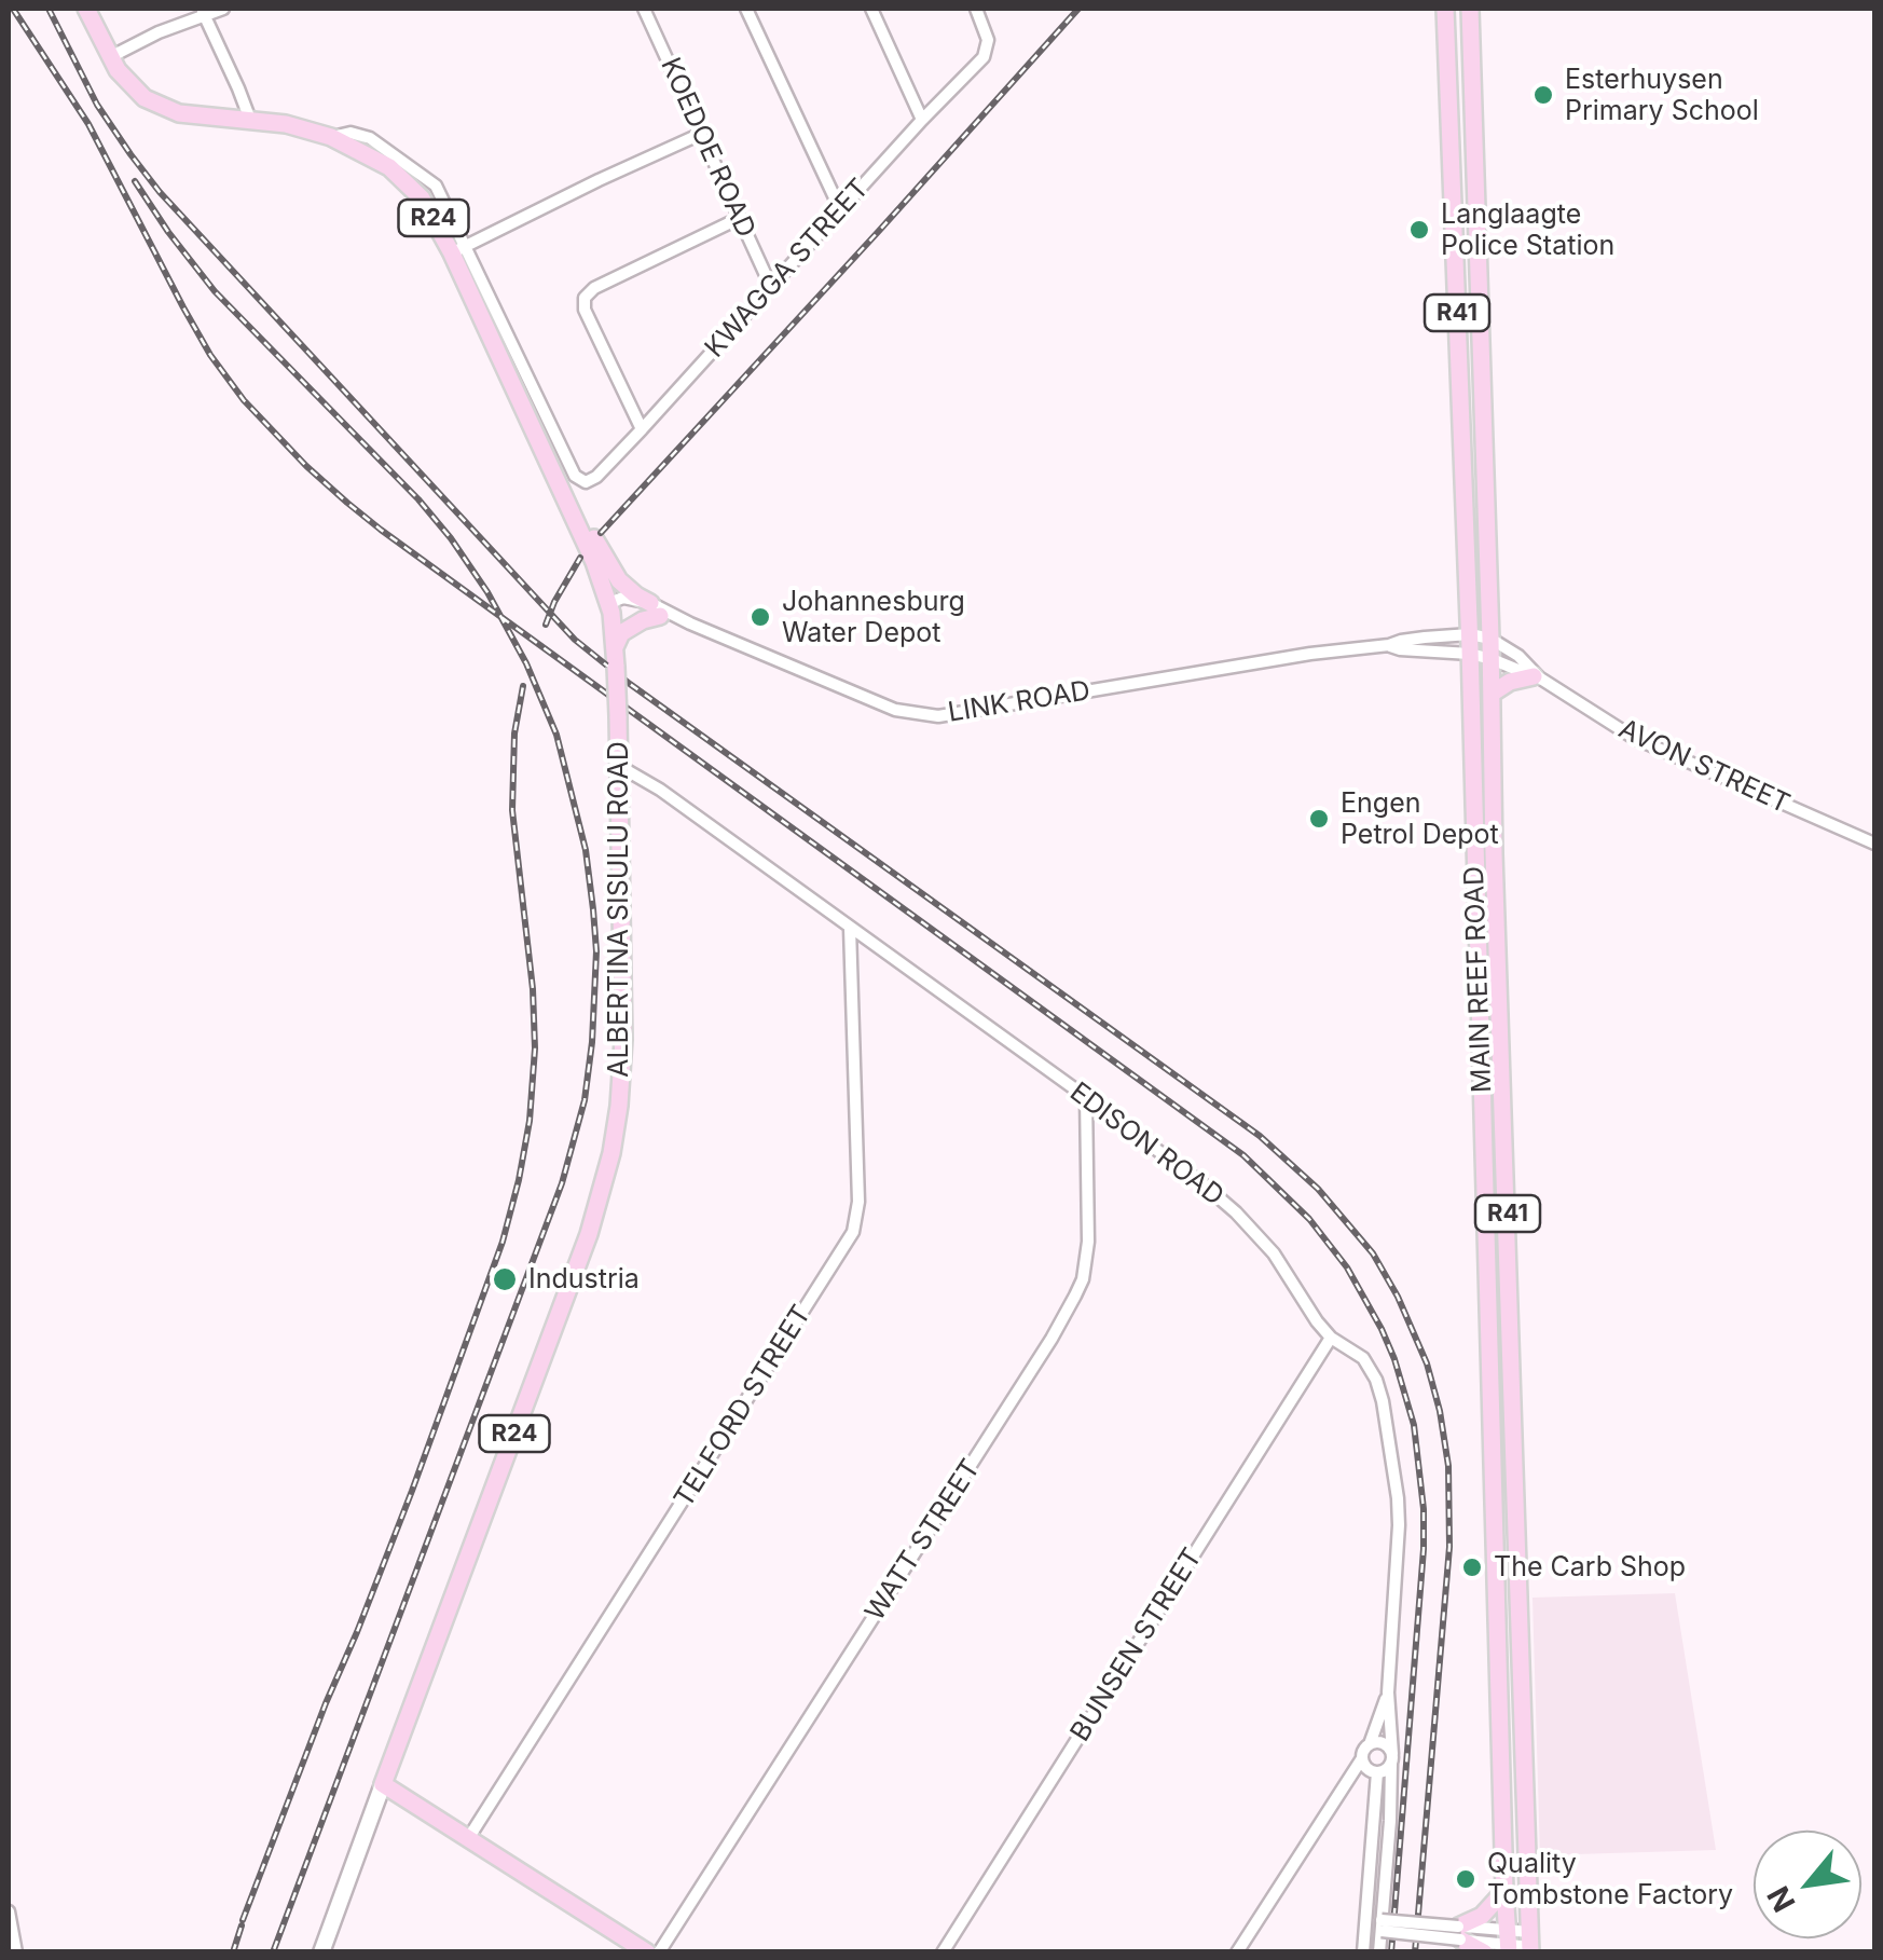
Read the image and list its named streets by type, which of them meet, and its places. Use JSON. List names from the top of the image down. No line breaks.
{"streets":{"main road":["R24","R41","ALBERTINA SISULU ROAD","MAIN REEF ROAD"],"street":["KOEDOE ROAD","KWAGGA STREET","LINK ROAD","AVON STREET","EDISON ROAD","TELFORD STREET","WATT STREET","BUNSEN STREET"]},"crossings":[["KOEDOE ROAD","KWAGGA STREET"],["KWAGGA STREET","ALBERTINA SISULU ROAD"],["LINK ROAD","AVON STREET"],["LINK ROAD","MAIN REEF ROAD"],["AVON STREET","MAIN REEF ROAD"],["ALBERTINA SISULU ROAD","EDISON ROAD"],["EDISON ROAD","TELFORD STREET"],["EDISON ROAD","WATT STREET"],["EDISON ROAD","BUNSEN STREET"]],"places":["Esterhuysen Primary School","Langlaagte Police Station","Johannesburg Water Depot","Engen Petrol Depot","Industria","The Carb Shop","Quality Tombstone Factory"],"north":"bottom left"}
